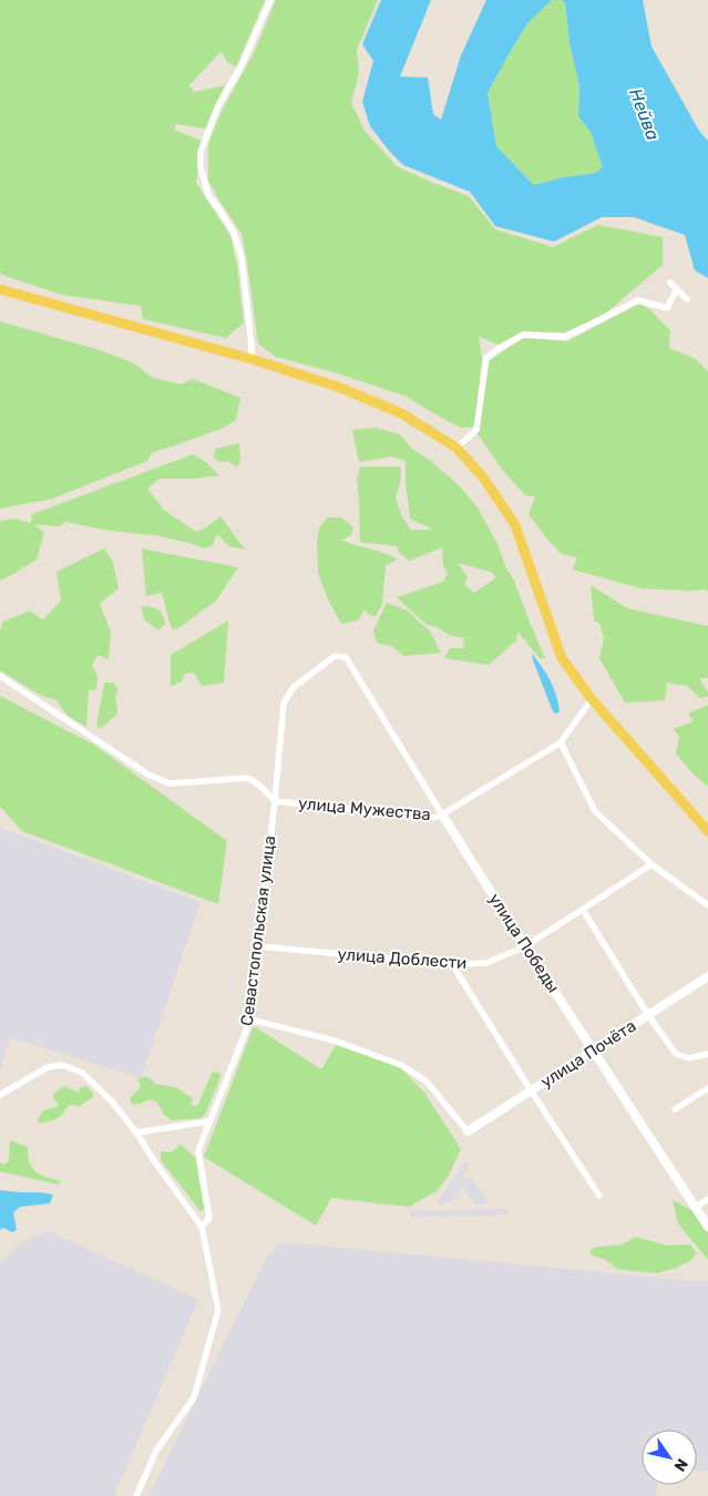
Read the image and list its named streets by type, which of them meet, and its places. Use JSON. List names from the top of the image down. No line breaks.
{"streets":{"street":["улица Мужества","Севастопольская улица","улица Победы","улица Доблести","улица Почёта"]},"crossings":[["улица Мужества","Севастопольская улица"],["улица Мужества","улица Победы"],["Севастопольская улица","улица Победы"],["Севастопольская улица","улица Доблести"],["улица Победы","улица Доблести"],["улица Победы","улица Почёта"]],"water":["Нейва"],"north":"bottom right"}
